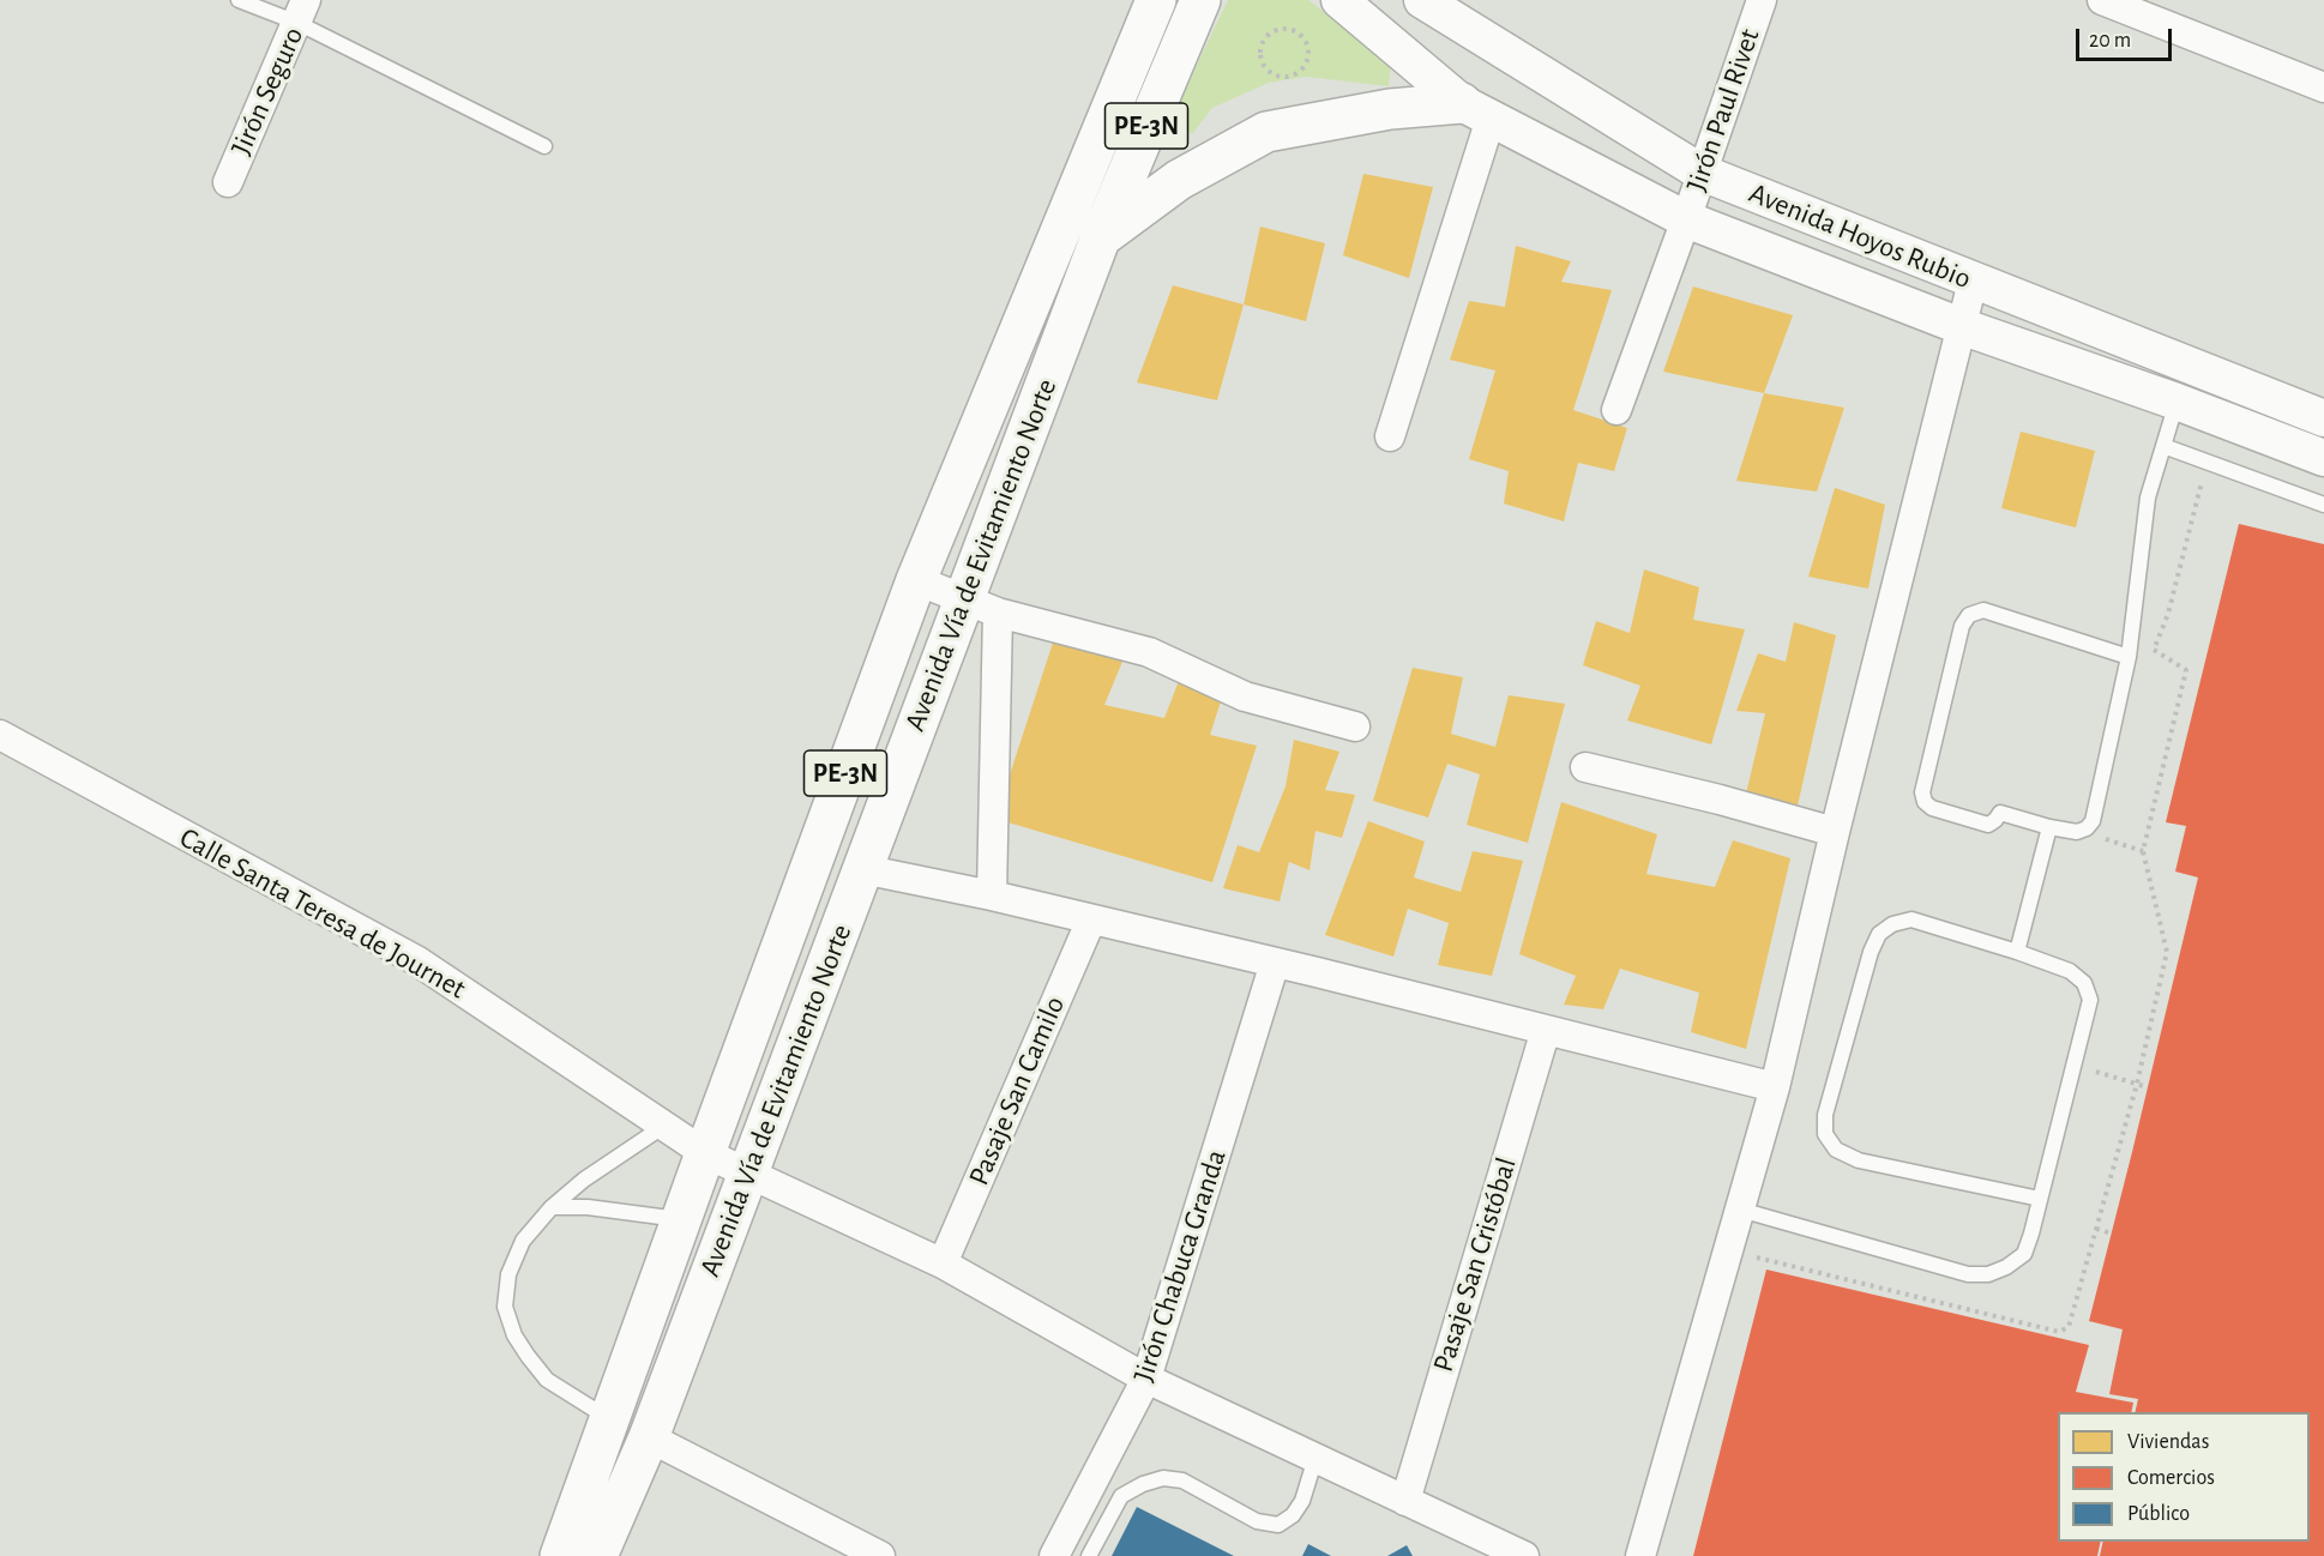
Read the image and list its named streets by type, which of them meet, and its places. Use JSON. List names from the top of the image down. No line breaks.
{"streets":{"highway":["PE-3N","Avenida Vía de Evitamiento Norte"],"street":["Jirón Seguro","Jirón Paul Rivet","Avenida Hoyos Rubio","Calle Santa Teresa de Journet","Pasaje San Camilo","Pasaje San Cristóbal","Jirón Chabuca Granda"]},"crossings":[["Jirón Paul Rivet","Avenida Hoyos Rubio"],["Avenida Vía de Evitamiento Norte","Calle Santa Teresa de Journet"],["Calle Santa Teresa de Journet","Pasaje San Camilo"],["Calle Santa Teresa de Journet","Pasaje San Cristóbal"],["Calle Santa Teresa de Journet","Jirón Chabuca Granda"]],"legend":["Viviendas","Comercios","Público"],"scale_bar":"20 m"}
